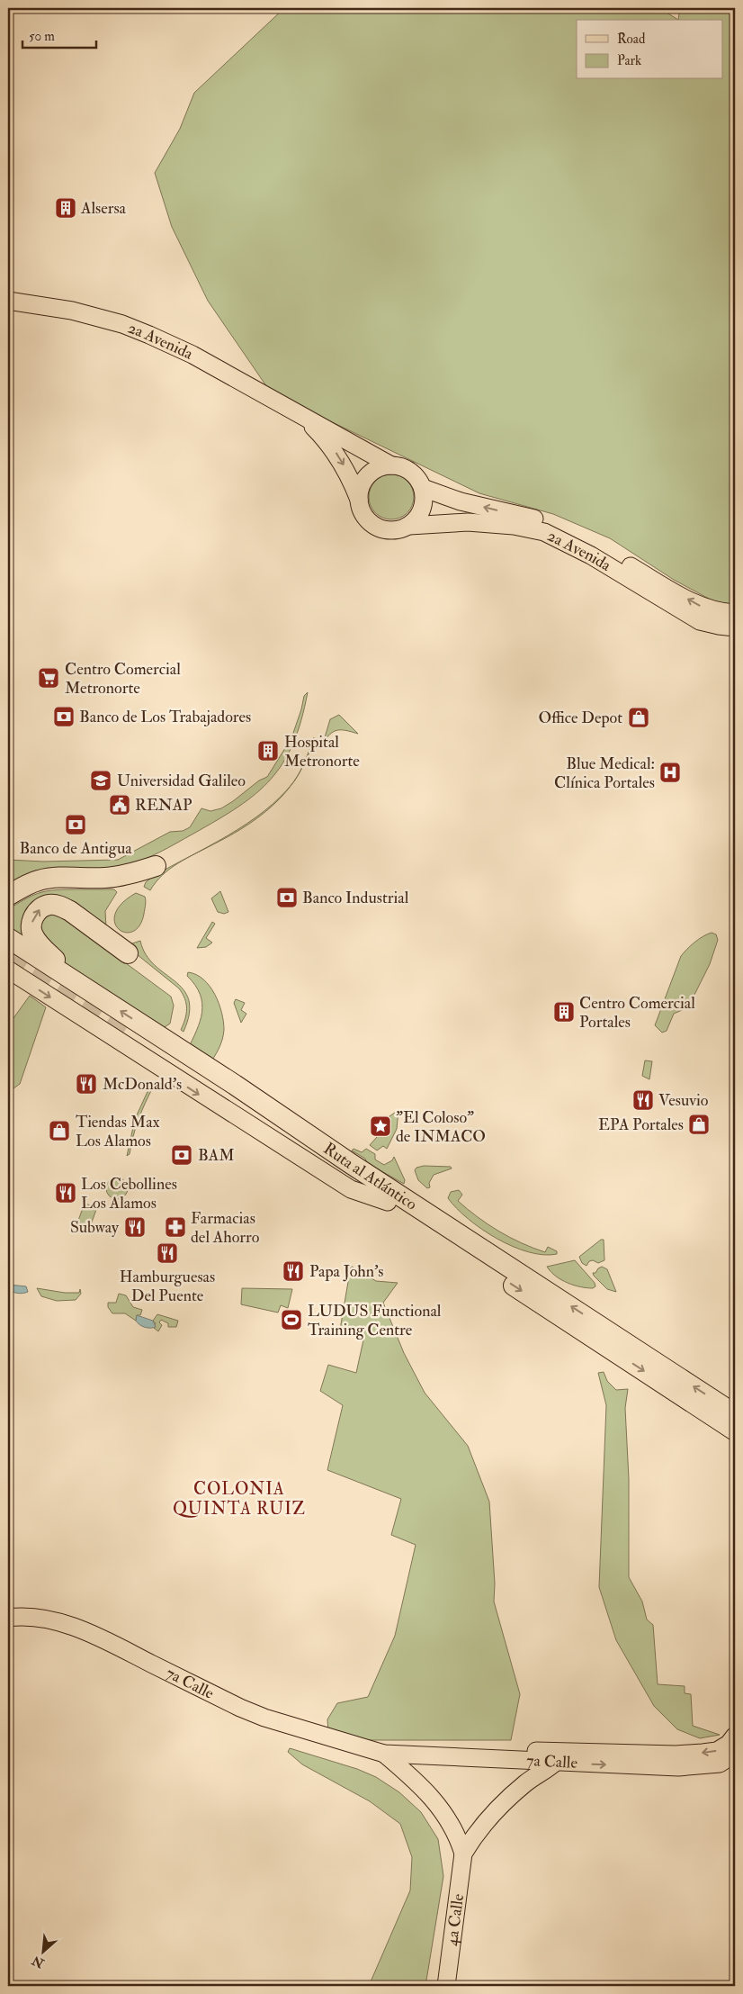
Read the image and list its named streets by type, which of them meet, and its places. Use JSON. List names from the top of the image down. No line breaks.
{"streets":{"highway":["Ruta al Atlántico"],"main road":["2a Avenida","7a Calle","4a Calle"]},"crossings":[["7a Calle","4a Calle"]],"districts":["COLONIA QUINTA RUIZ"],"places":{"building":["Alsersa","Hospital Metronorte","Centro Comercial Portales"],"supermarket":["Centro Comercial Metronorte"],"bank":["Banco de Los Trabajadores","Banco de Antigua","Banco Industrial","BAM"],"shop":["Office Depot","EPA Portales","Tiendas Max Los Alamos"],"hospital":["Blue Medical: Clínica Portales"],"school or university":["Universidad Galileo"],"public building":["RENAP"],"restaurant":["McDonald's","Vesuvio","Los Cebollines Los Alamos","Subway","Hamburguesas Del Puente","Papa John's"],"place":["\"El Coloso\" de INMACO"],"pharmacy":["Farmacias del Ahorro"],"sports":["LUDUS Functional Training Centre"]},"legend":["Road","Park"],"scale_bar":"50 m","north":"bottom left"}
